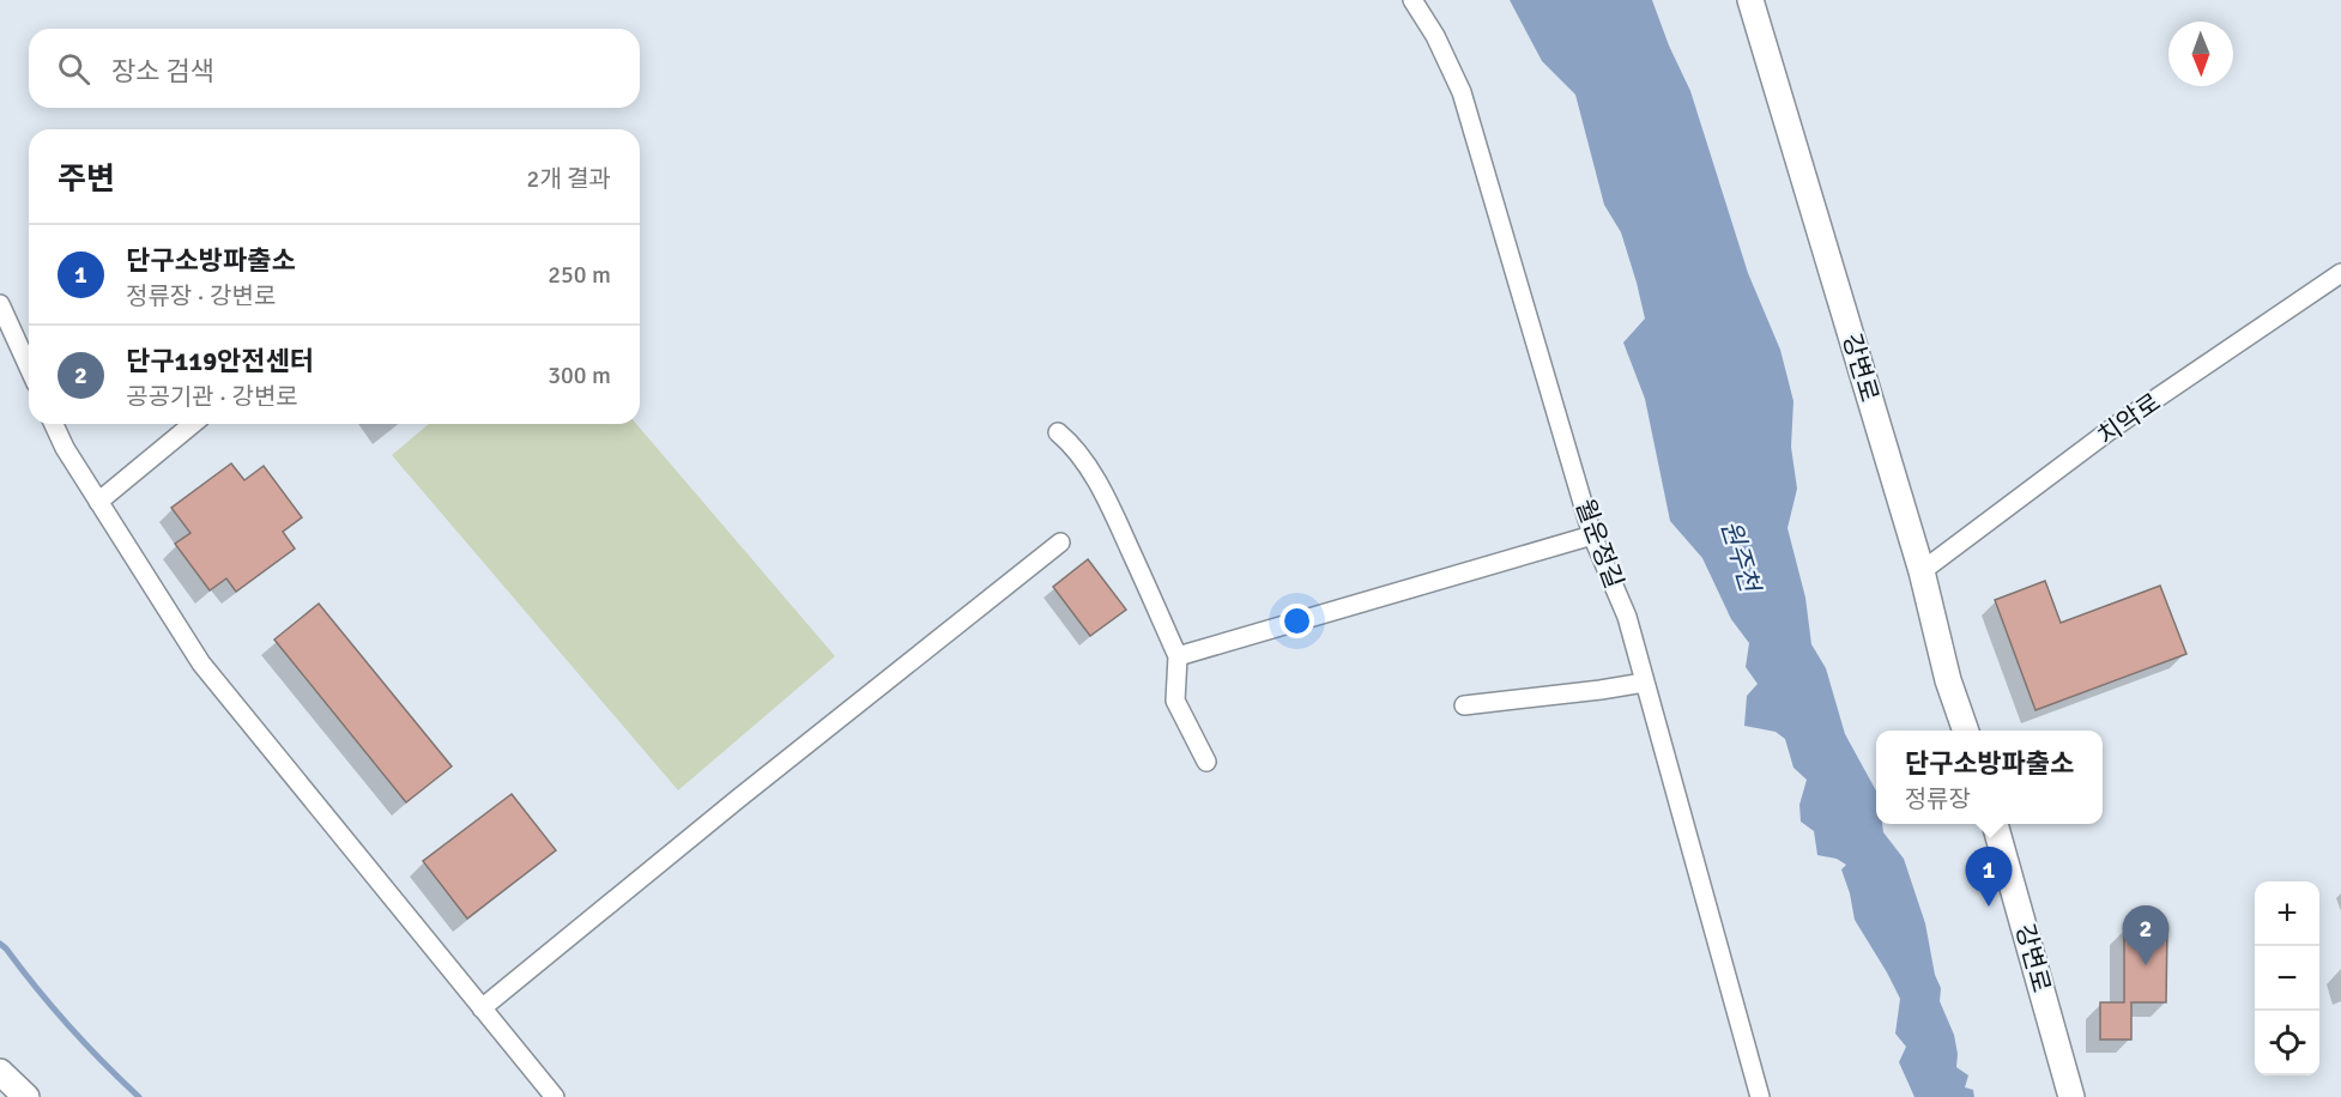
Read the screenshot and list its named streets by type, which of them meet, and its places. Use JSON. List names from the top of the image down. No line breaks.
{"streets":{"street":["강변로","치악로","월운정길"]},"crossings":[["강변로","치악로"]],"water":["원주천"],"north":"bottom","page":{"search":"장소 검색","heading":["주변","2개 결과"],"list":[{"mark":"1","name":"단구소방파출소","note":"정류장 · 강변로","value":"250 m"},{"mark":"2","name":"단구119안전센터","note":"공공기관 · 강변로","value":"300 m"}],"popup":["단구소방파출소","정류장"],"pins":["1","2"],"map_buttons":["+","−"]}}
